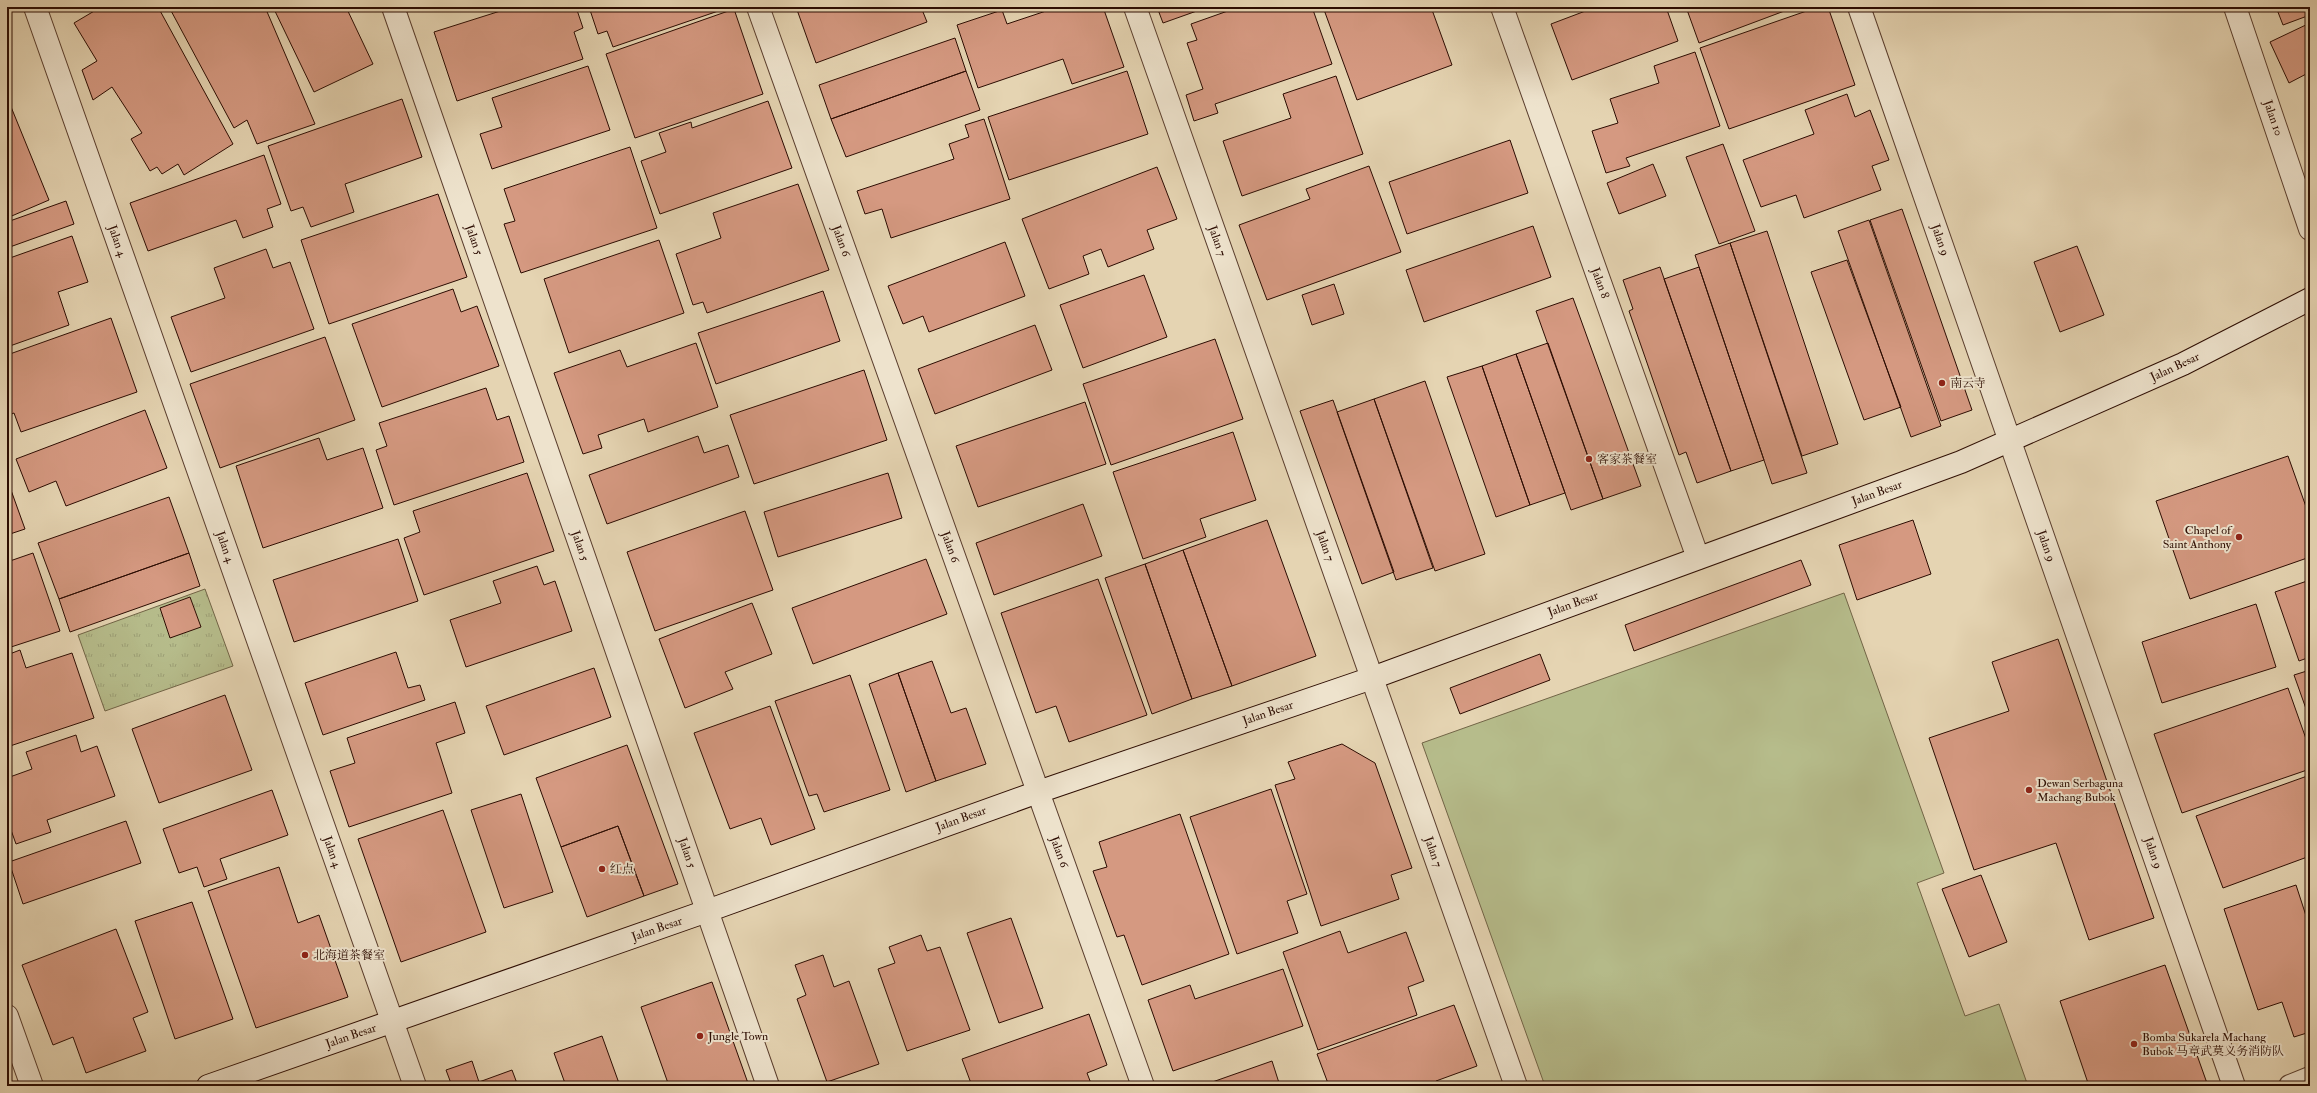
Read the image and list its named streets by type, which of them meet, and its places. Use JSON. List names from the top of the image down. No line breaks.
{"streets":{"street":["Jalan 10","Jalan 5","Jalan 9","Jalan 4","Jalan 6","Jalan 7","Jalan 8","Jalan Besar"]},"crossings":[["Jalan 5","Jalan Besar"],["Jalan 9","Jalan Besar"],["Jalan 4","Jalan Besar"],["Jalan 6","Jalan Besar"],["Jalan 7","Jalan Besar"],["Jalan 8","Jalan Besar"]],"places":["南云寺","客家茶餐室","Chapel of Saint Anthony","Dewan Serbaguna Machang Bubok","红点","北海道茶餐室","Jungle Town","Bomba Sukarela Machang Bubok 马章武莫义务消防队"]}
